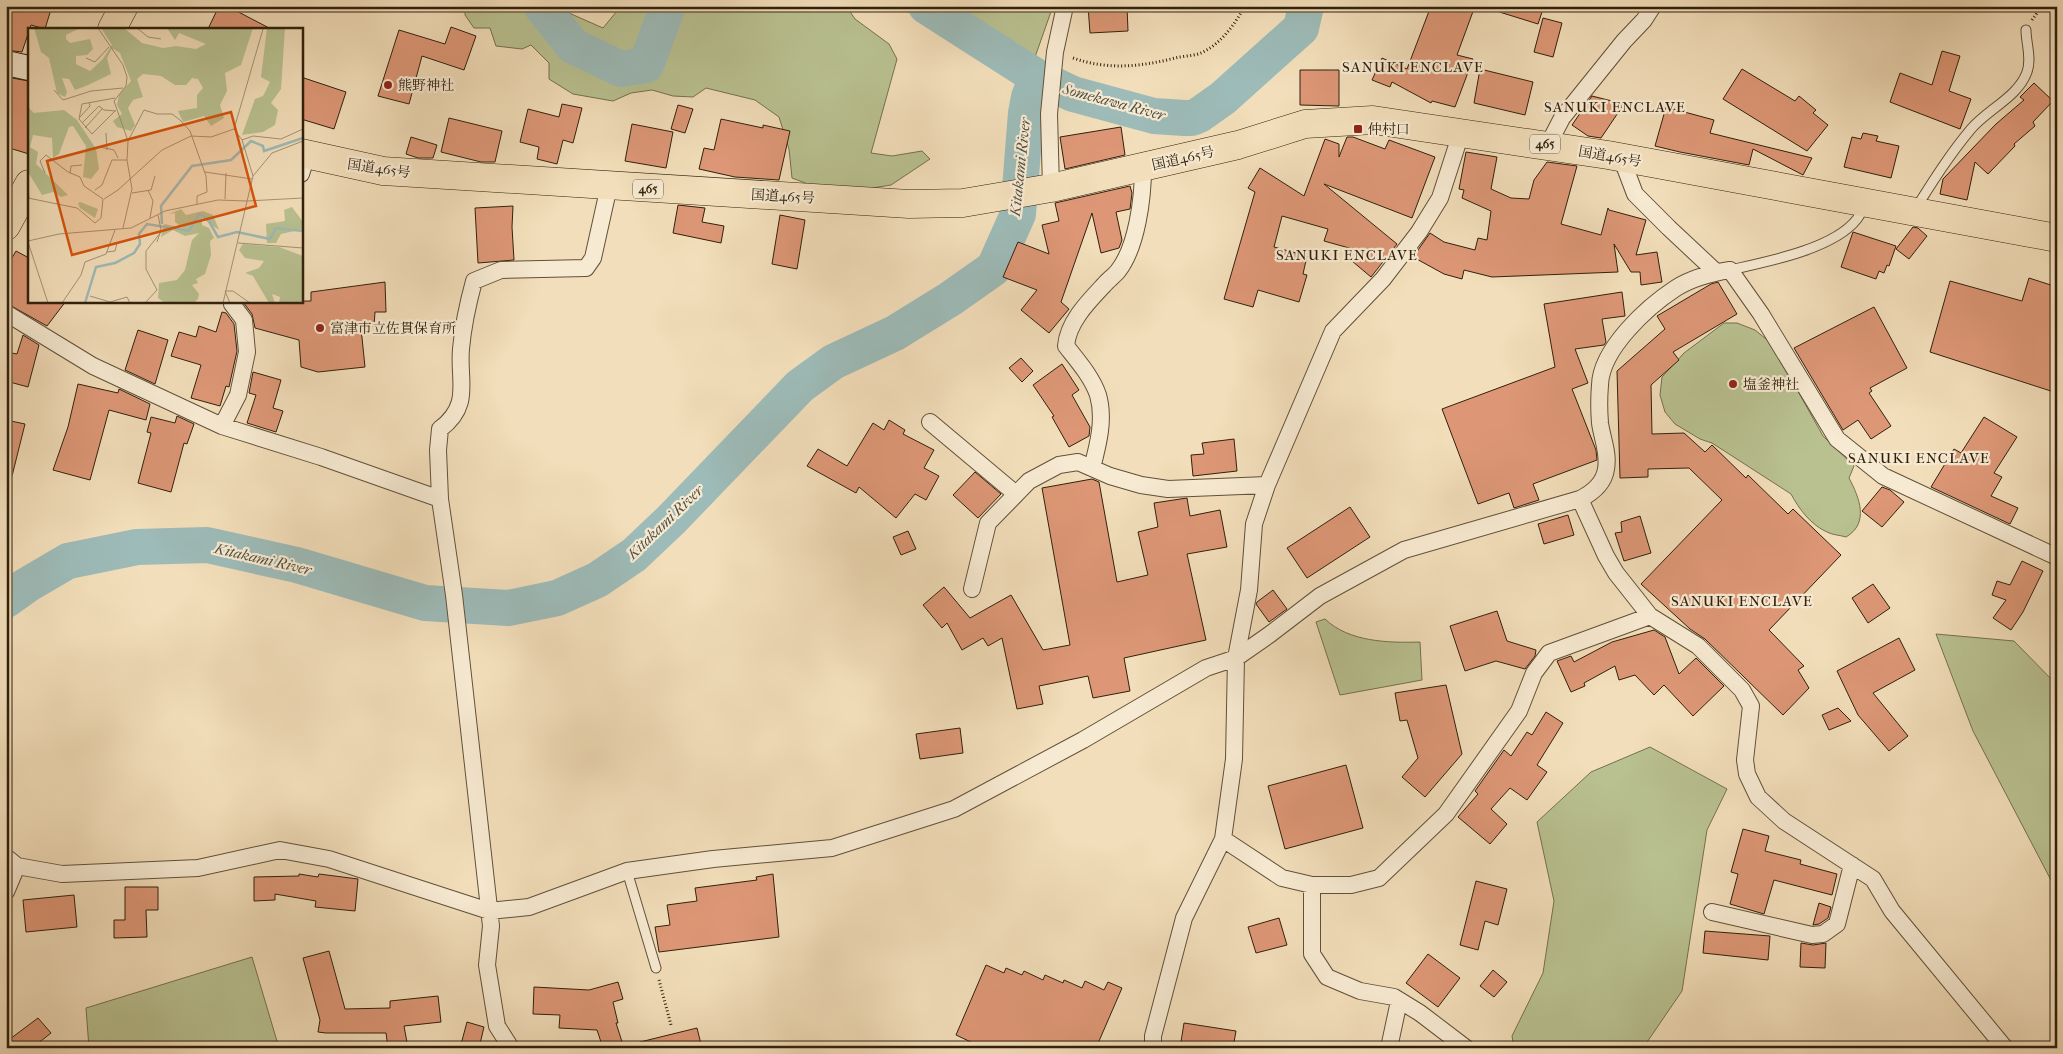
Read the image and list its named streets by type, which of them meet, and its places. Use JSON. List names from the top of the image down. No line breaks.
{"streets":{"highway":["465","国道465号"]},"districts":["SANUKI ENCLAVE","SANUKI ENCLAVE","SANUKI ENCLAVE","SANUKI ENCLAVE","SANUKI ENCLAVE"],"water":["Somekawa River","Kitakami River"],"places":{"other":["熊野神社","富津市立佐貫保育所","塩釜神社"],"transit":["仲村口"]}}
